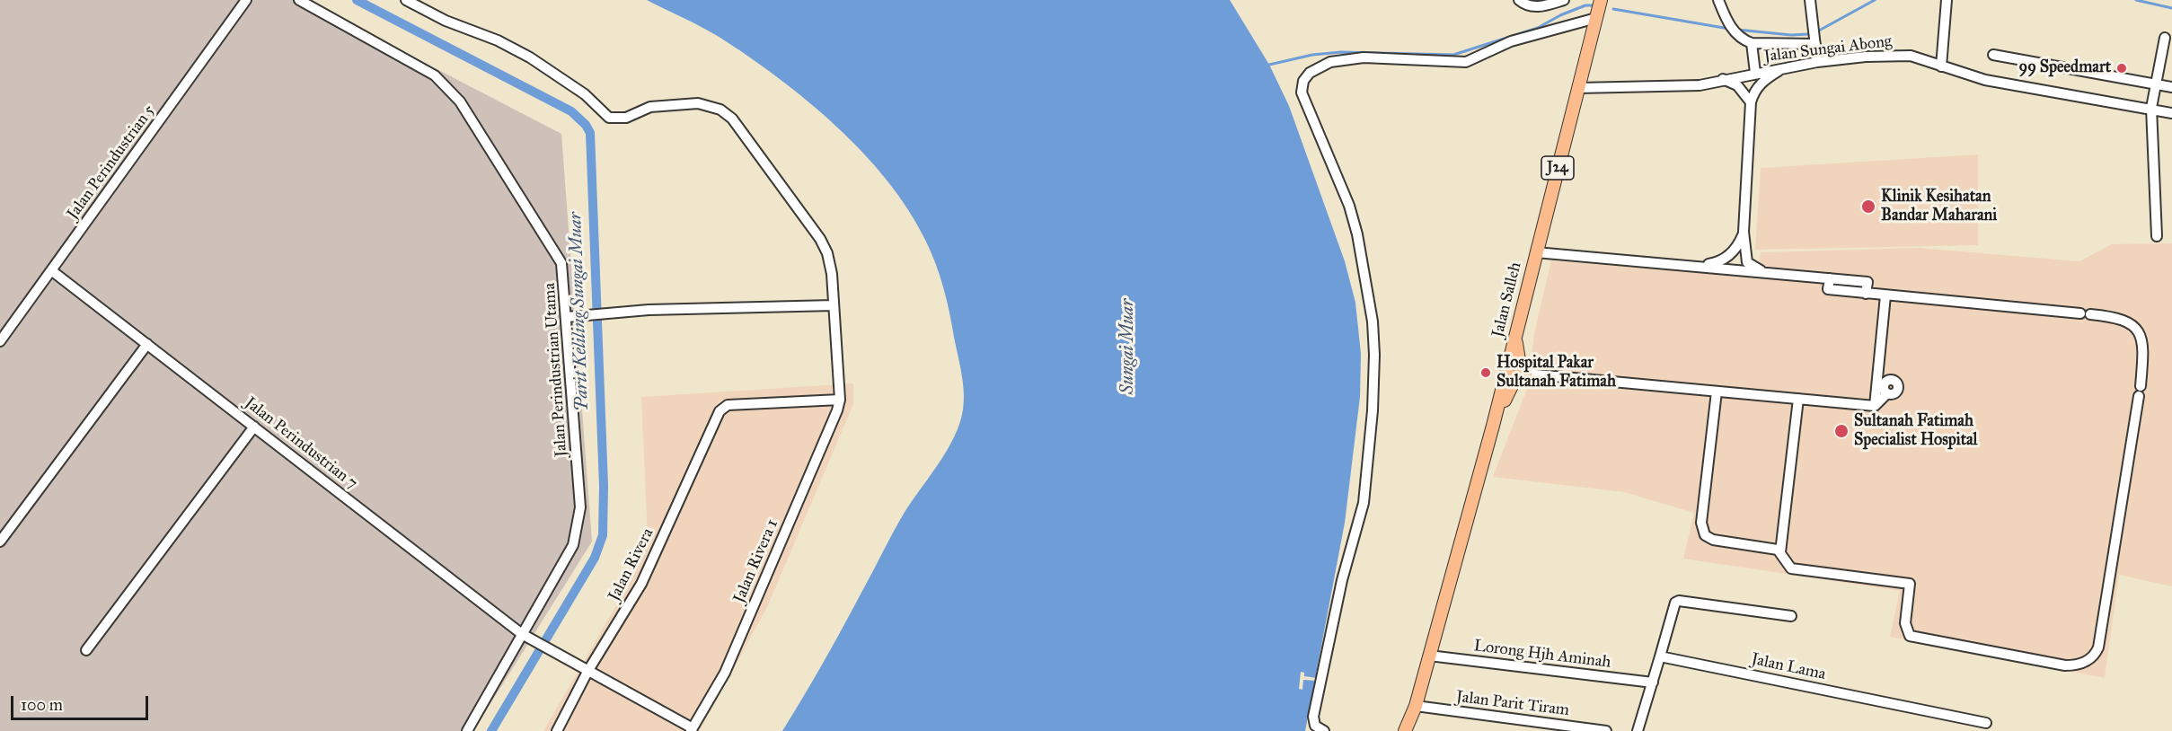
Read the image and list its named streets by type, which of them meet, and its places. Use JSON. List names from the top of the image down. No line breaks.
{"streets":{"main road":["J24","Jalan Salleh"],"street":["Jalan Sungai Abong","Jalan Perindustrian 5","Jalan Perindustrian Utama","Jalan Perindustrian 7","Jalan Rivera 1","Jalan Rivera","Lorong Hjh Aminah","Jalan Lama","Jalan Parit Tiram"]},"crossings":[["Jalan Sungai Abong","Jalan Salleh"],["Jalan Perindustrian 5","Jalan Perindustrian 7"],["Jalan Salleh","Lorong Hjh Aminah"],["Jalan Salleh","Jalan Parit Tiram"],["Jalan Perindustrian Utama","Jalan Perindustrian 7"],["Jalan Perindustrian 7","Jalan Rivera 1"],["Jalan Perindustrian 7","Jalan Rivera"],["Jalan Rivera 1","Jalan Rivera"]],"water":["Parit Keliling Sungai Muar","Sungai Muar"],"places":["99 Speedmart","Klinik Kesihatan Bandar Maharani","Hospital Pakar Sultanah Fatimah","Sultanah Fatimah Specialist Hospital"],"scale_bar":"100 m"}
